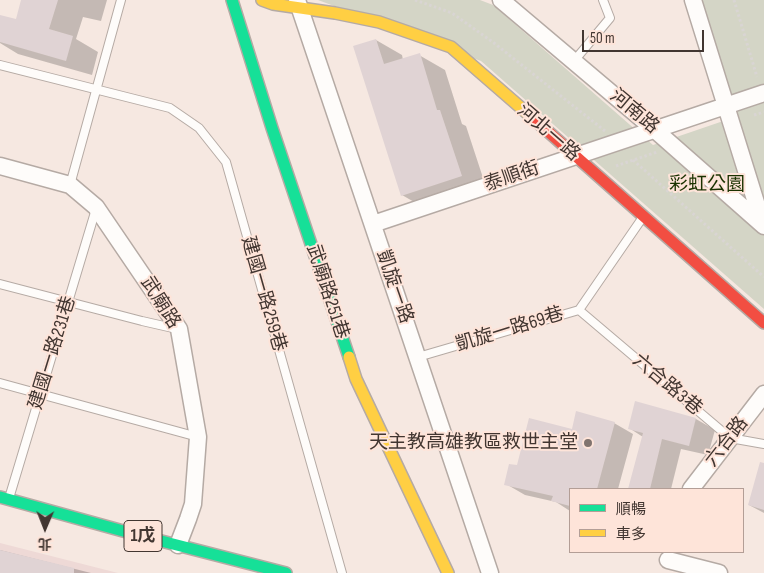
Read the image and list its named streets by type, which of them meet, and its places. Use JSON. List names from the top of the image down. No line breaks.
{"streets":{"street":["河南路","河北一路","泰順街","凱旋一路","武廟路251巷","武廟路","六合路","1戊"],"lane":["建國一路259巷","凱旋一路69巷","建國一路231巷","六合路3巷"]},"crossings":[["河南路","泰順街"],["河北一路","泰順街"],["河北一路","凱旋一路"],["河北一路","凱旋一路69巷"],["泰順街","凱旋一路"],["凱旋一路","凱旋一路69巷"],["武廟路","建國一路231巷"],["武廟路","1戊"],["凱旋一路69巷","六合路3巷"],["建國一路231巷","1戊"],["六合路3巷","六合路"]],"parks":["彩虹公園"],"places":["天主教高雄教區救世主堂"],"legend":["順暢","車多"],"scale_bar":"50 m","north":"bottom"}
